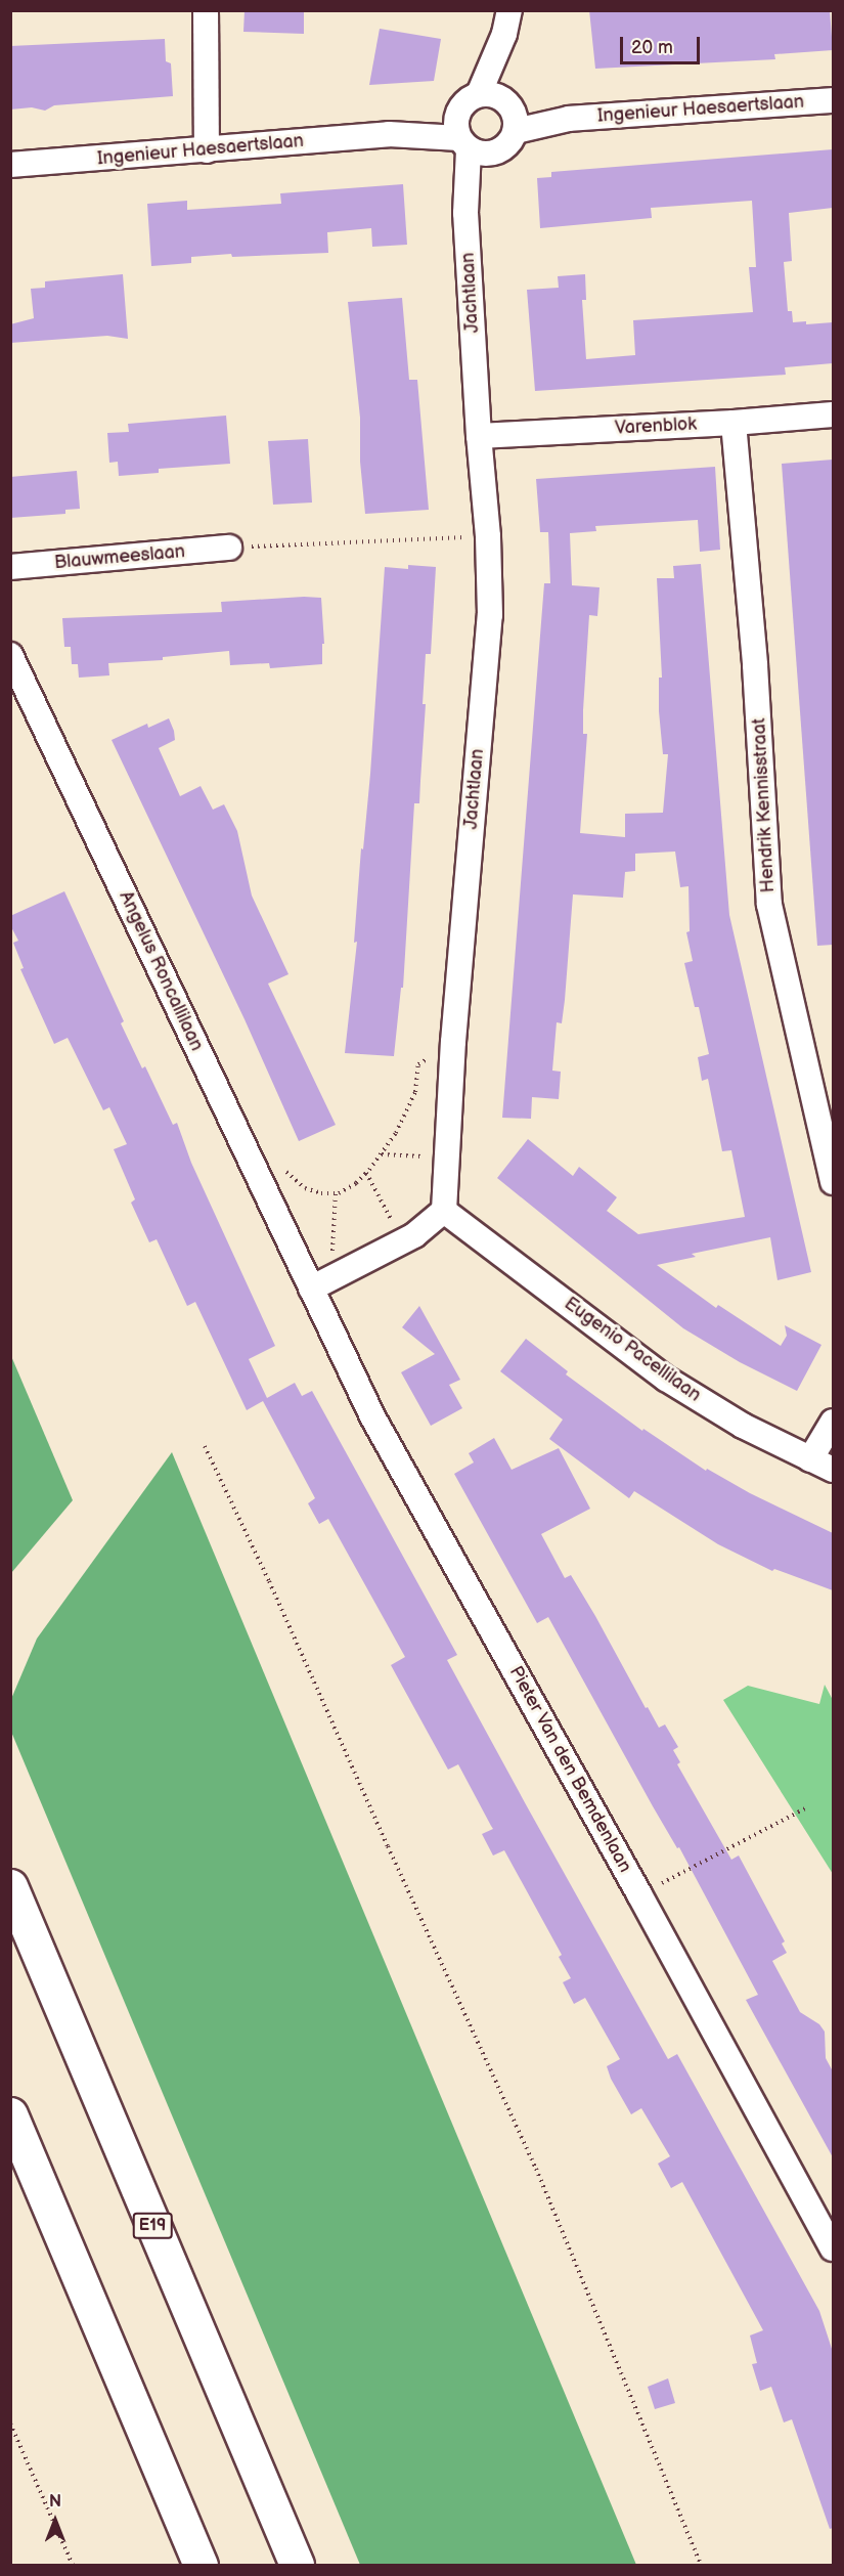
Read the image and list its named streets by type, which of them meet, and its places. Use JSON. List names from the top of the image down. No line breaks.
{"streets":{"highway":["E19"],"street":["Ingenieur Haesaertslaan","Jachtlaan","Varenblok","Blauwmeeslaan","Hendrik Kennisstraat","Angelus Roncallilaan","Eugenio Pacellilaan","Pieter Van den Bemdenlaan"]},"crossings":[["Ingenieur Haesaertslaan","Jachtlaan"],["Jachtlaan","Varenblok"],["Jachtlaan","Eugenio Pacellilaan"],["Varenblok","Hendrik Kennisstraat"],["Angelus Roncallilaan","Pieter Van den Bemdenlaan"]],"scale_bar":"20 m","north":"top"}
